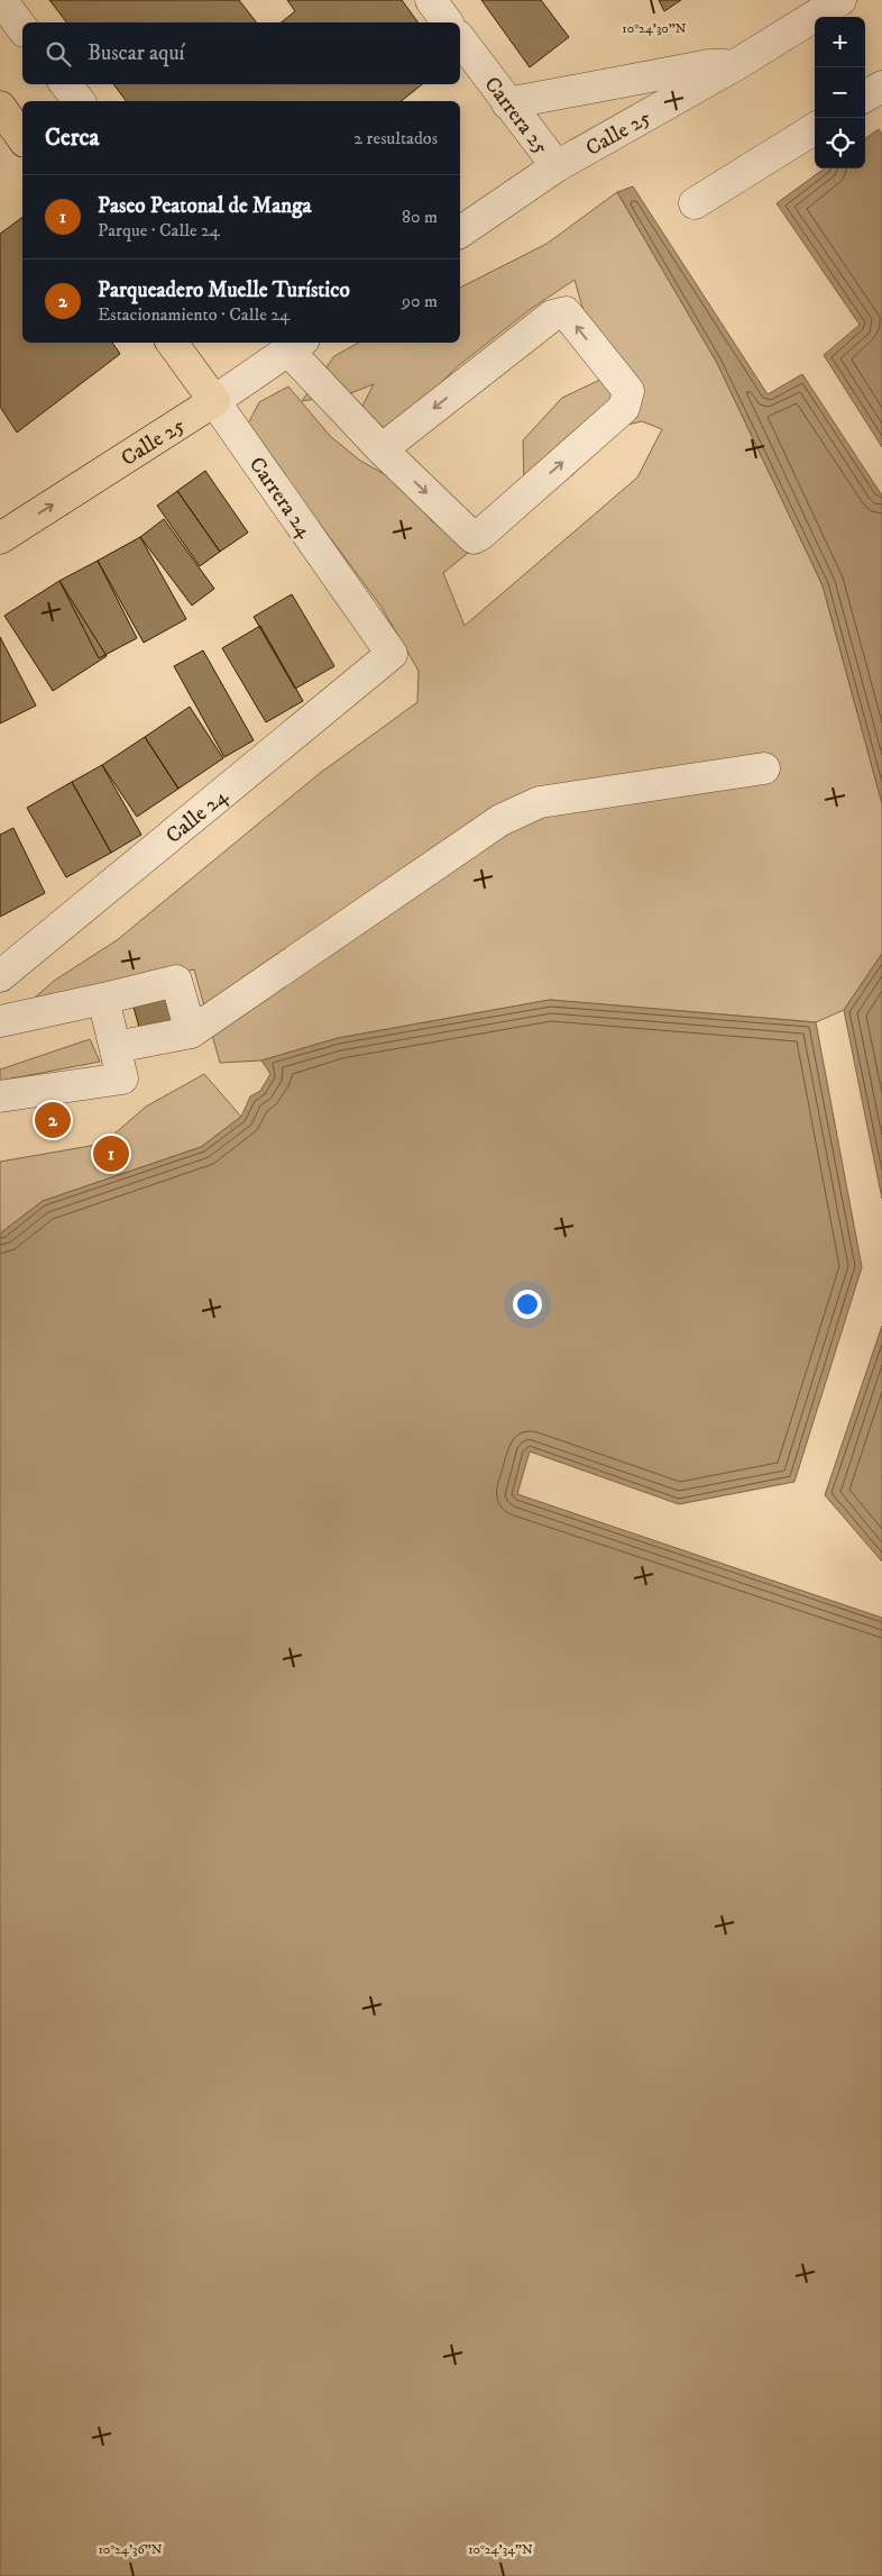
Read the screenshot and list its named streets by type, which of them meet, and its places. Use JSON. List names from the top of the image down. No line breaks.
{"streets":{"main road":["Calle 25","Carrera 24"],"street":["Carrera 25","Calle 24"]},"crossings":[["Carrera 25","Calle 25"],["Calle 25","Carrera 24"],["Carrera 24","Calle 24"]],"page":{"map_buttons":["+","−"],"search":"Buscar aquí","heading":["Cerca","2 resultados"],"list":[{"mark":"1","name":"Paseo Peatonal de Manga","note":"Parque · Calle 24","value":"80 m"},{"mark":"2","name":"Parqueadero Muelle Turístico","note":"Estacionamiento · Calle 24","value":"90 m"}],"pins":["2","1"]},"coordinates":["10°24'30\"N","10°24'36\"N","10°24'34\"N"]}
